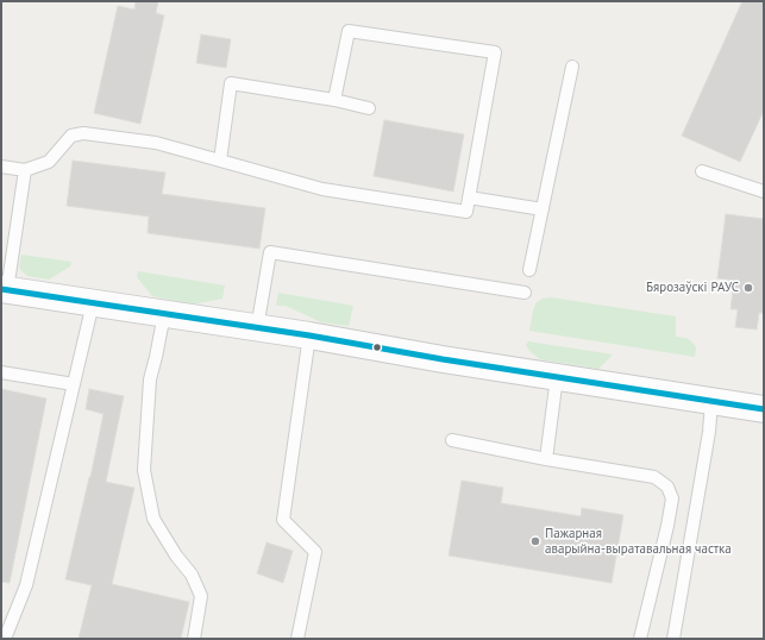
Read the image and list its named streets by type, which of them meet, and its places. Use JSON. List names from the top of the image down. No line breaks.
{"places":["Бярозаўскі РАУС","Пажарная аварыйна-выратавальная частка"]}
